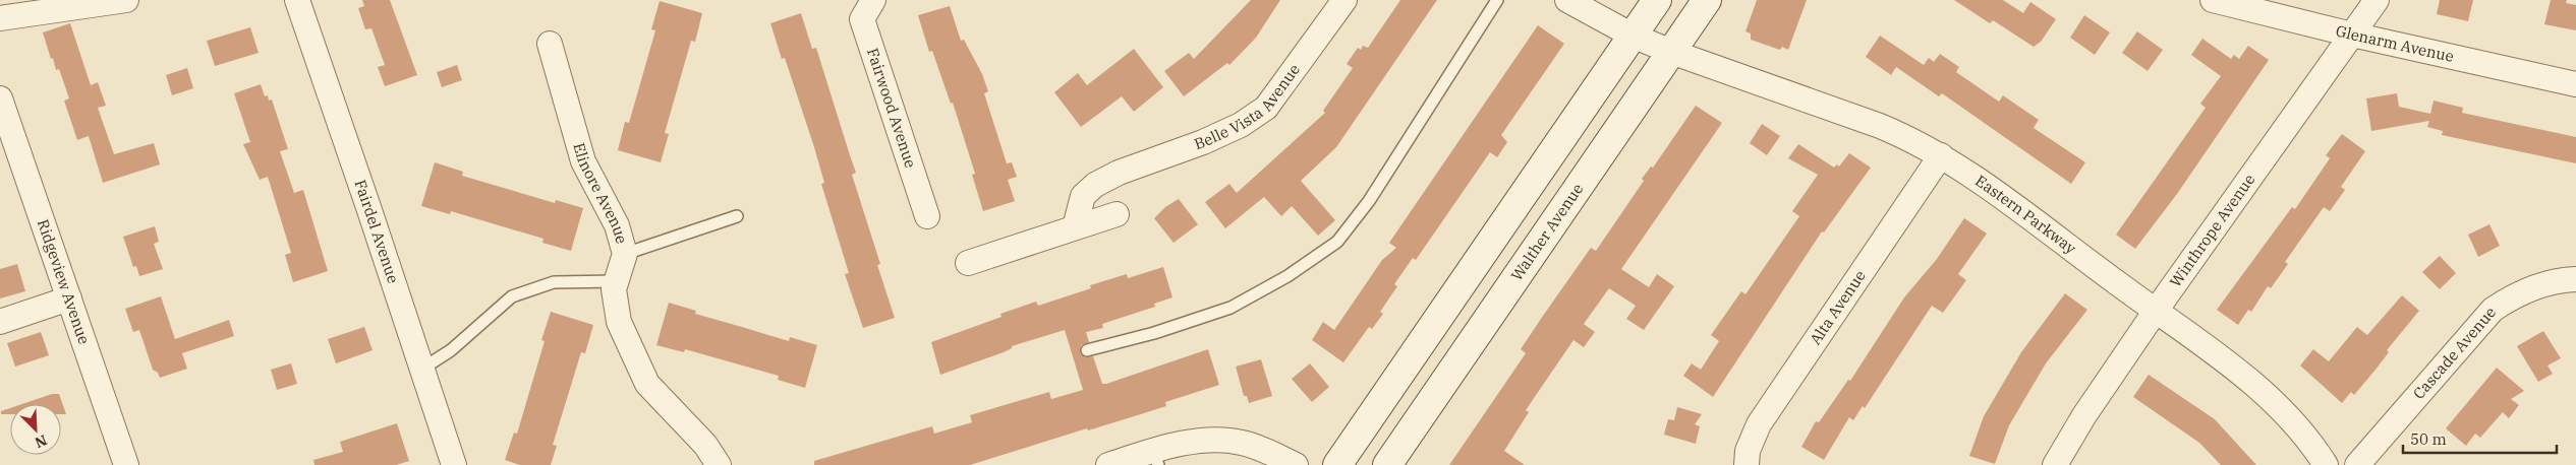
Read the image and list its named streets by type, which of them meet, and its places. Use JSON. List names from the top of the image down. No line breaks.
{"streets":{"main road":["Walther Avenue"],"street":["Glenarm Avenue","Belle Vista Avenue","Fairwood Avenue","Elinore Avenue","Eastern Parkway","Winthrope Avenue","Fairdel Avenue","Ridgeview Avenue","Alta Avenue","Cascade Avenue"]},"crossings":[["Glenarm Avenue","Winthrope Avenue"],["Eastern Parkway","Winthrope Avenue"],["Eastern Parkway","Walther Avenue"],["Eastern Parkway","Alta Avenue"]],"scale_bar":"50 m","north":"bottom right"}
